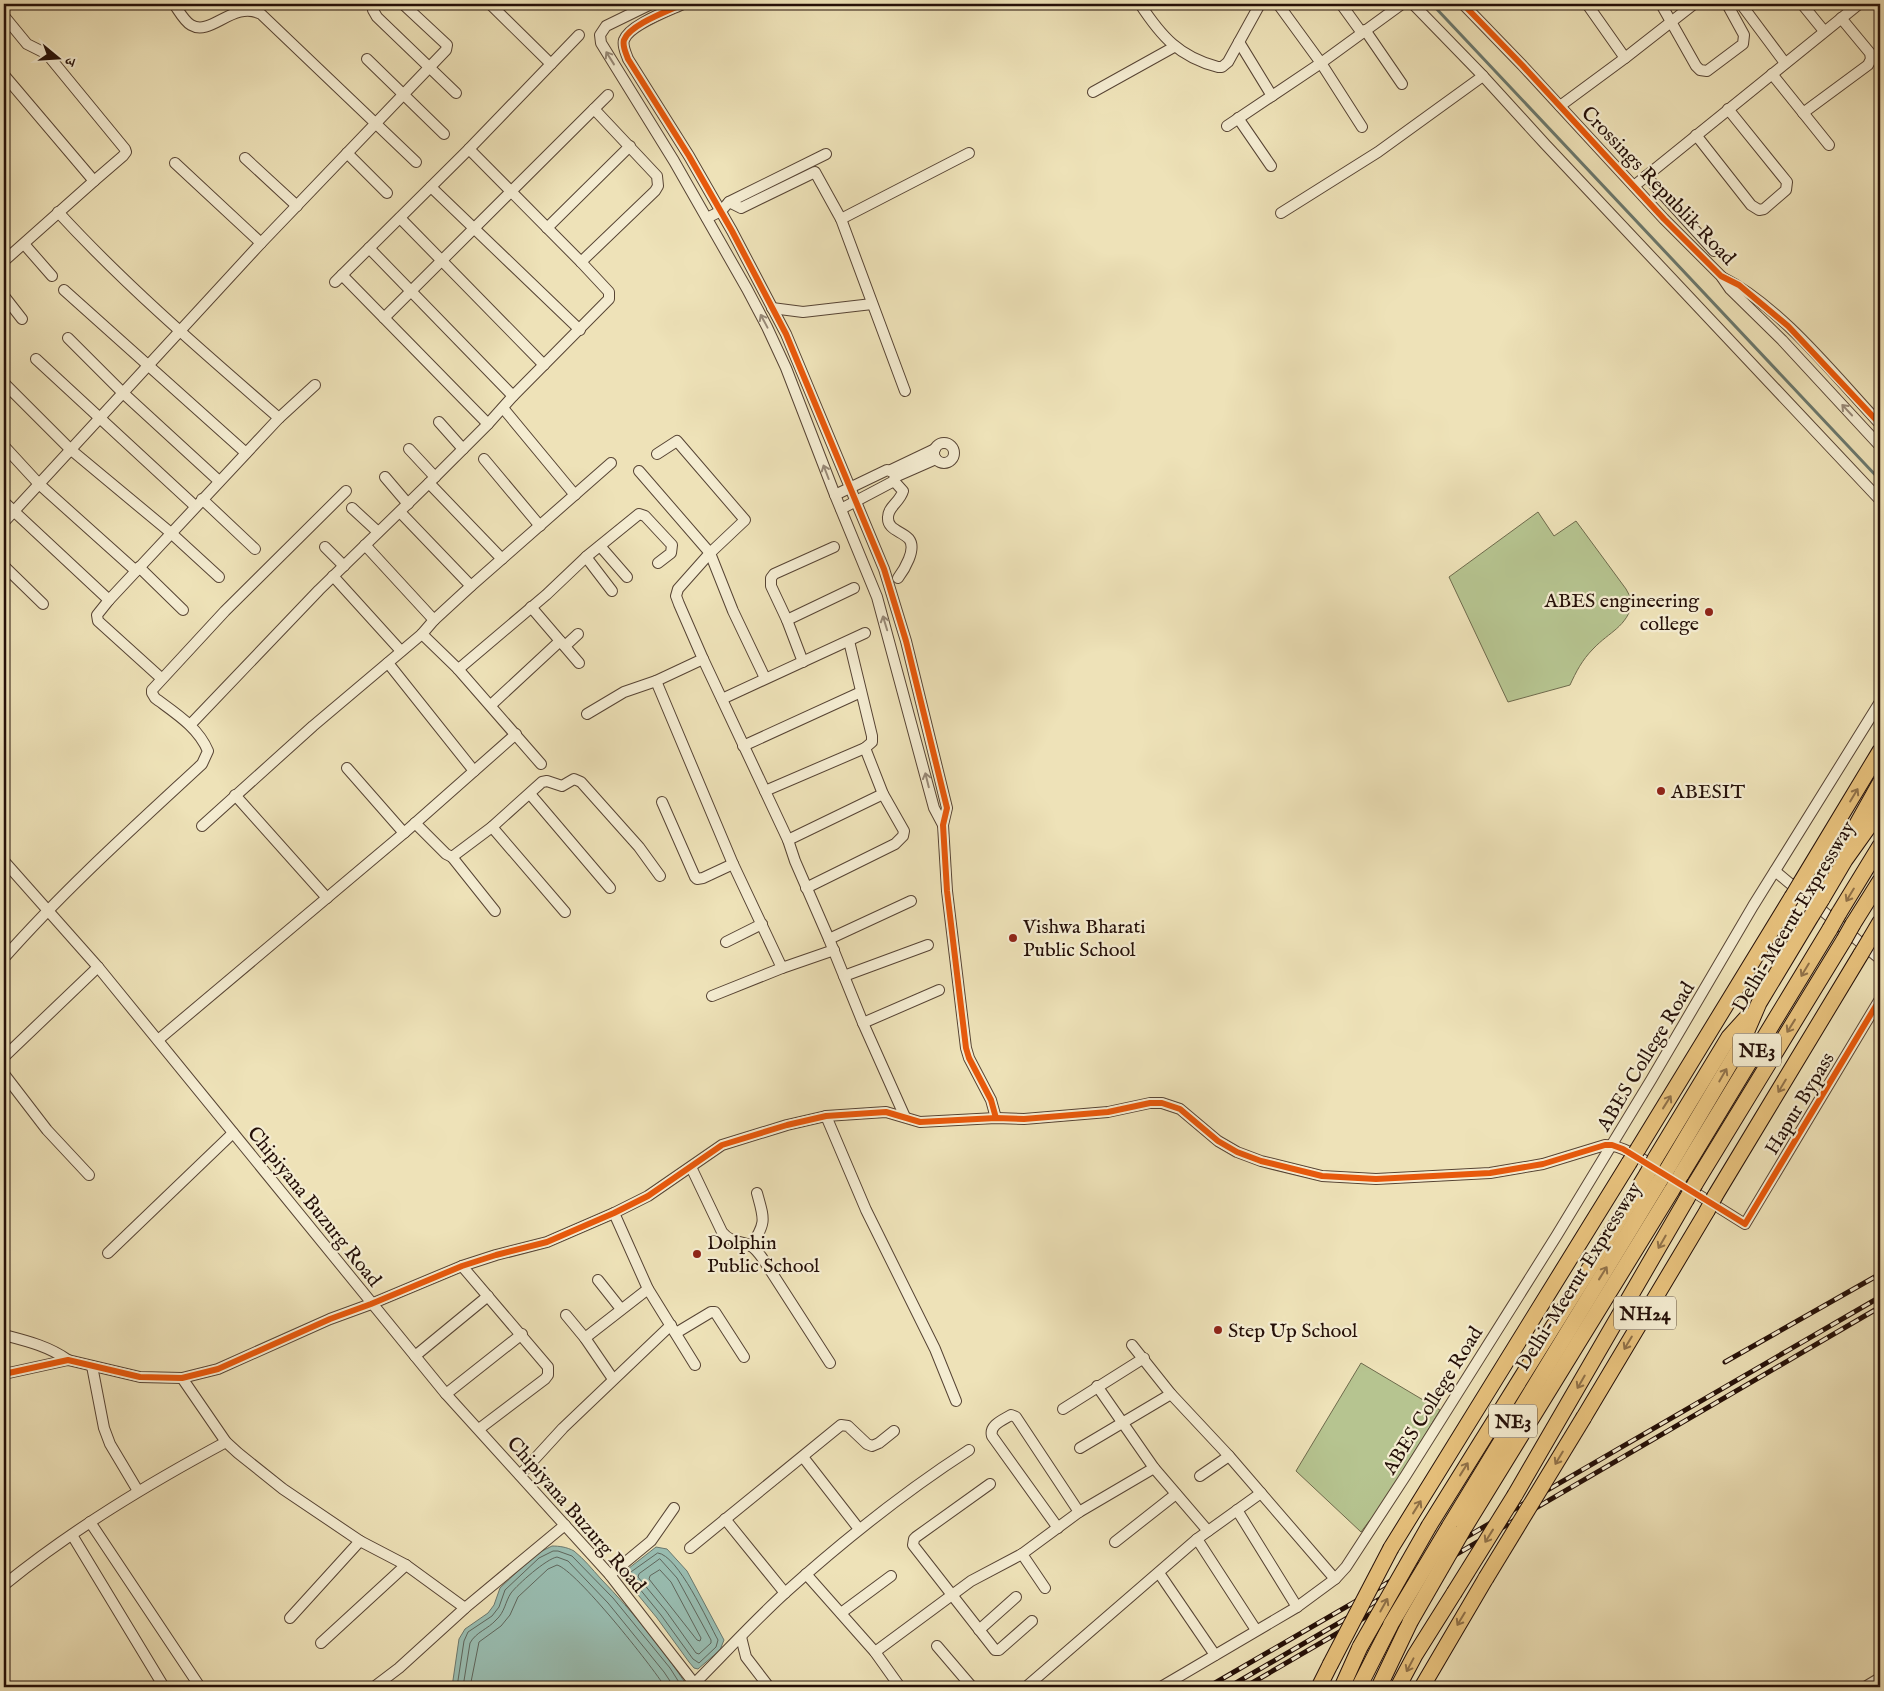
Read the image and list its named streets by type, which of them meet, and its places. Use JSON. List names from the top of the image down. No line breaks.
{"streets":{"highway":["Delhi-Meerut Expressway","NE3","NH24"],"street":["Crossings Republik Road","ABES College Road","Hapur Bypass","Chipiyana Buzurg Road"]},"crossings":[["ABES College Road","Hapur Bypass"]],"places":["ABES engineering college","ABESIT","Vishwa Bharati Public School","Dolphin Public School","Step Up School"],"north":"right"}
